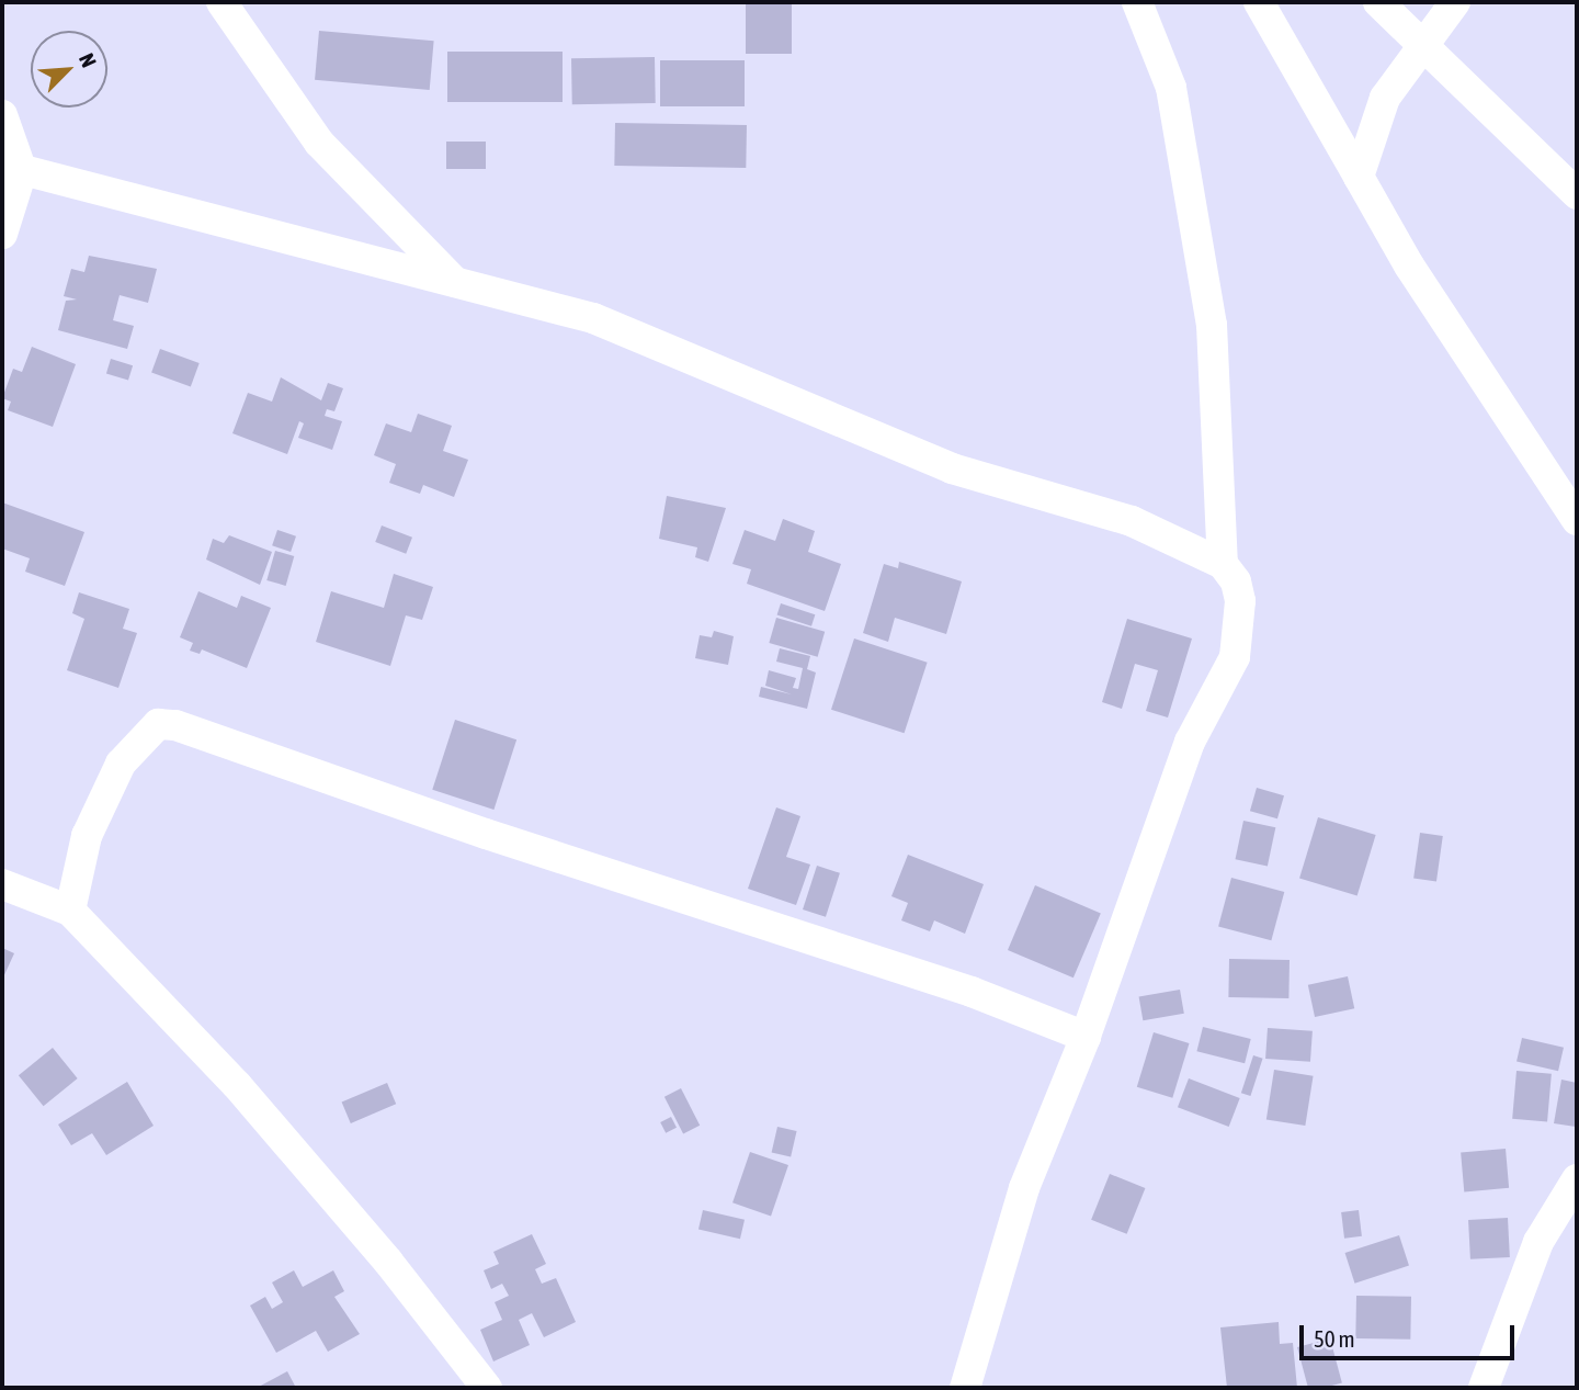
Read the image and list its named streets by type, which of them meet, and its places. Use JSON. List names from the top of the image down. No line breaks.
{"scale_bar":"50 m","north":"top right"}
